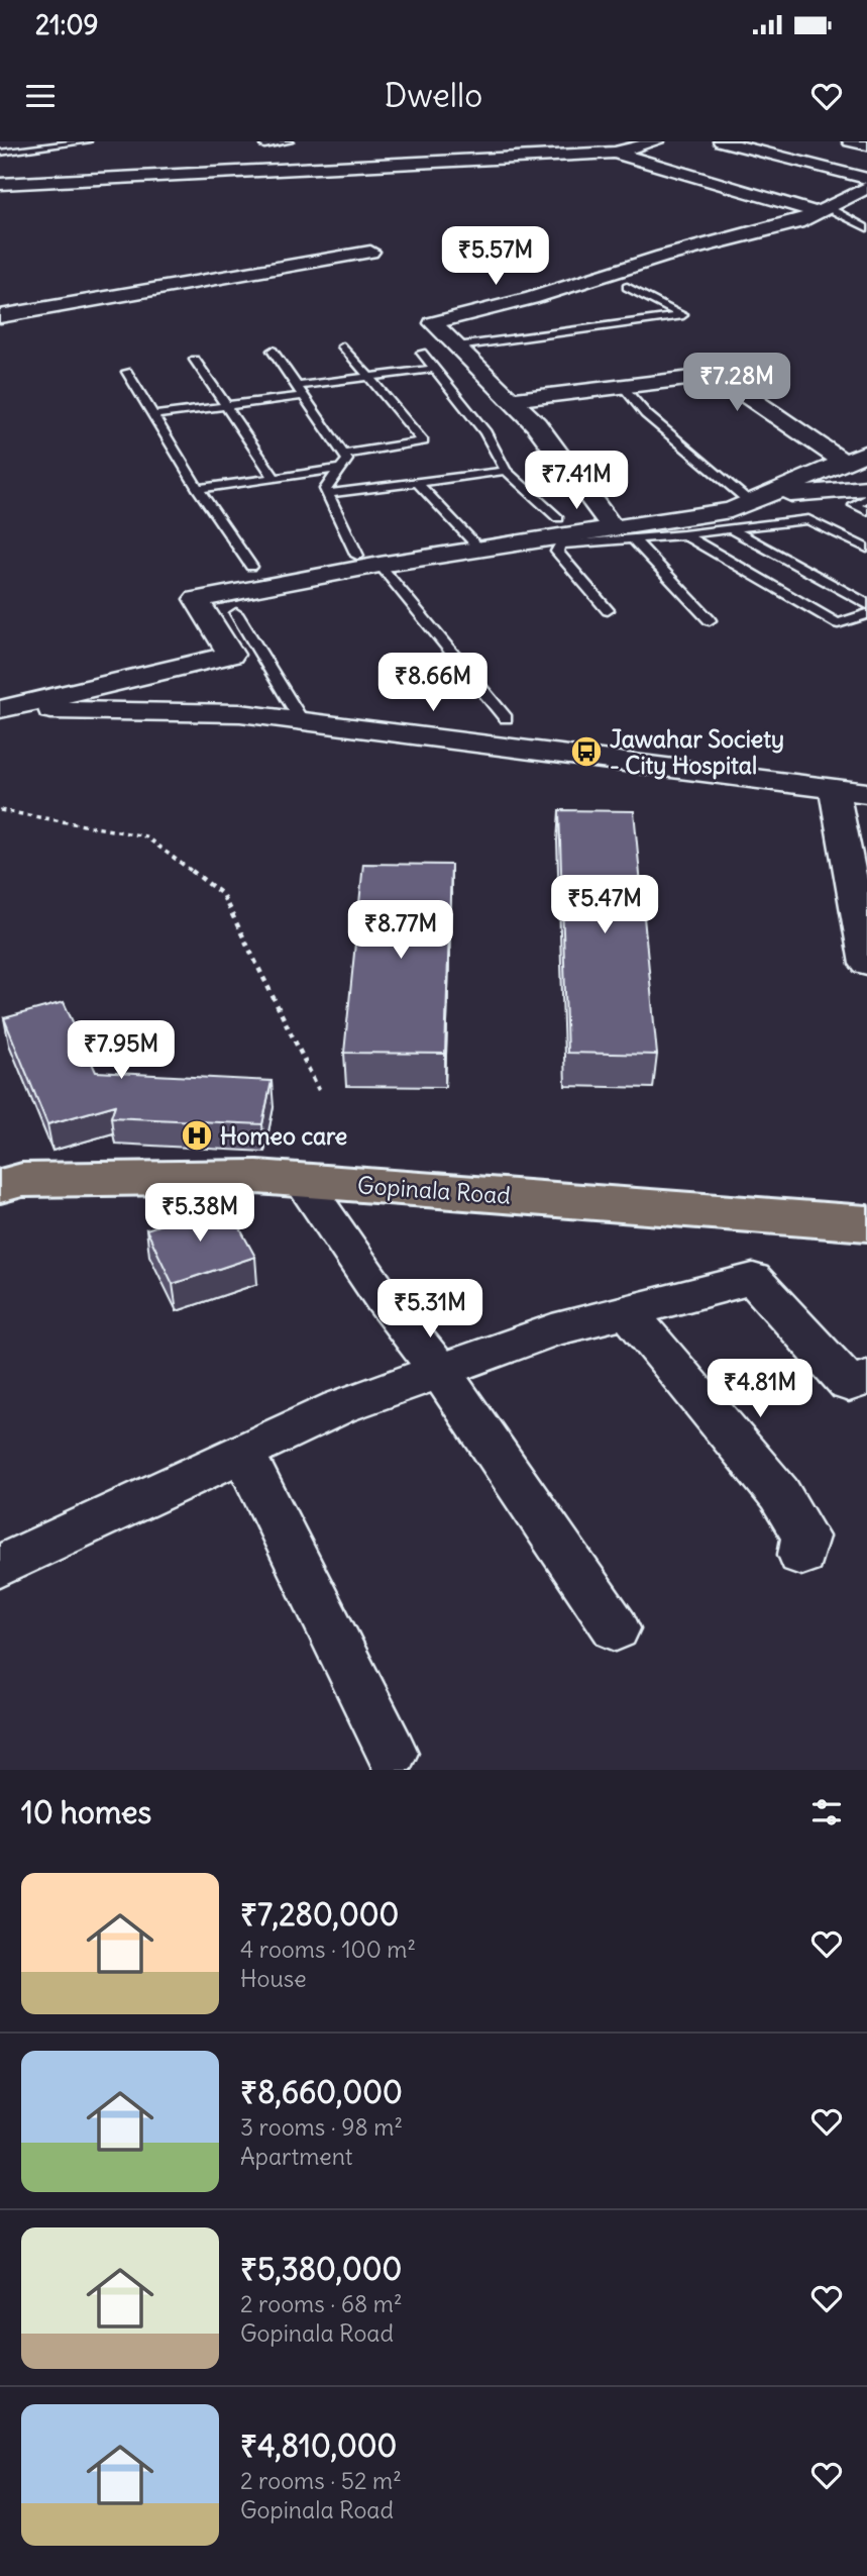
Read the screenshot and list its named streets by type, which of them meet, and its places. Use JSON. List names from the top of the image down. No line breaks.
{"streets":{"main road":["Gopinala Road"]},"places":{"bus stop":["Jawahar Society - City Hospital"],"hospital":["Homeo care"]},"page":{"status":"21:09","header":"Dwello","price":["₹5.57M","₹7.28M","₹7.41M","₹8.66M","₹5.47M","₹8.77M","₹7.95M","₹5.38M","₹5.31M","₹4.81M"],"heading":"10 homes","list":[{"name":"₹7,280,000","note":"4 rooms · 100 m² · House"},{"name":"₹8,660,000","note":"3 rooms · 98 m² · Apartment"},{"name":"₹5,380,000","note":"2 rooms · 68 m² · Gopinala Road"},{"name":"₹4,810,000","note":"2 rooms · 52 m² · Gopinala Road"}]}}
